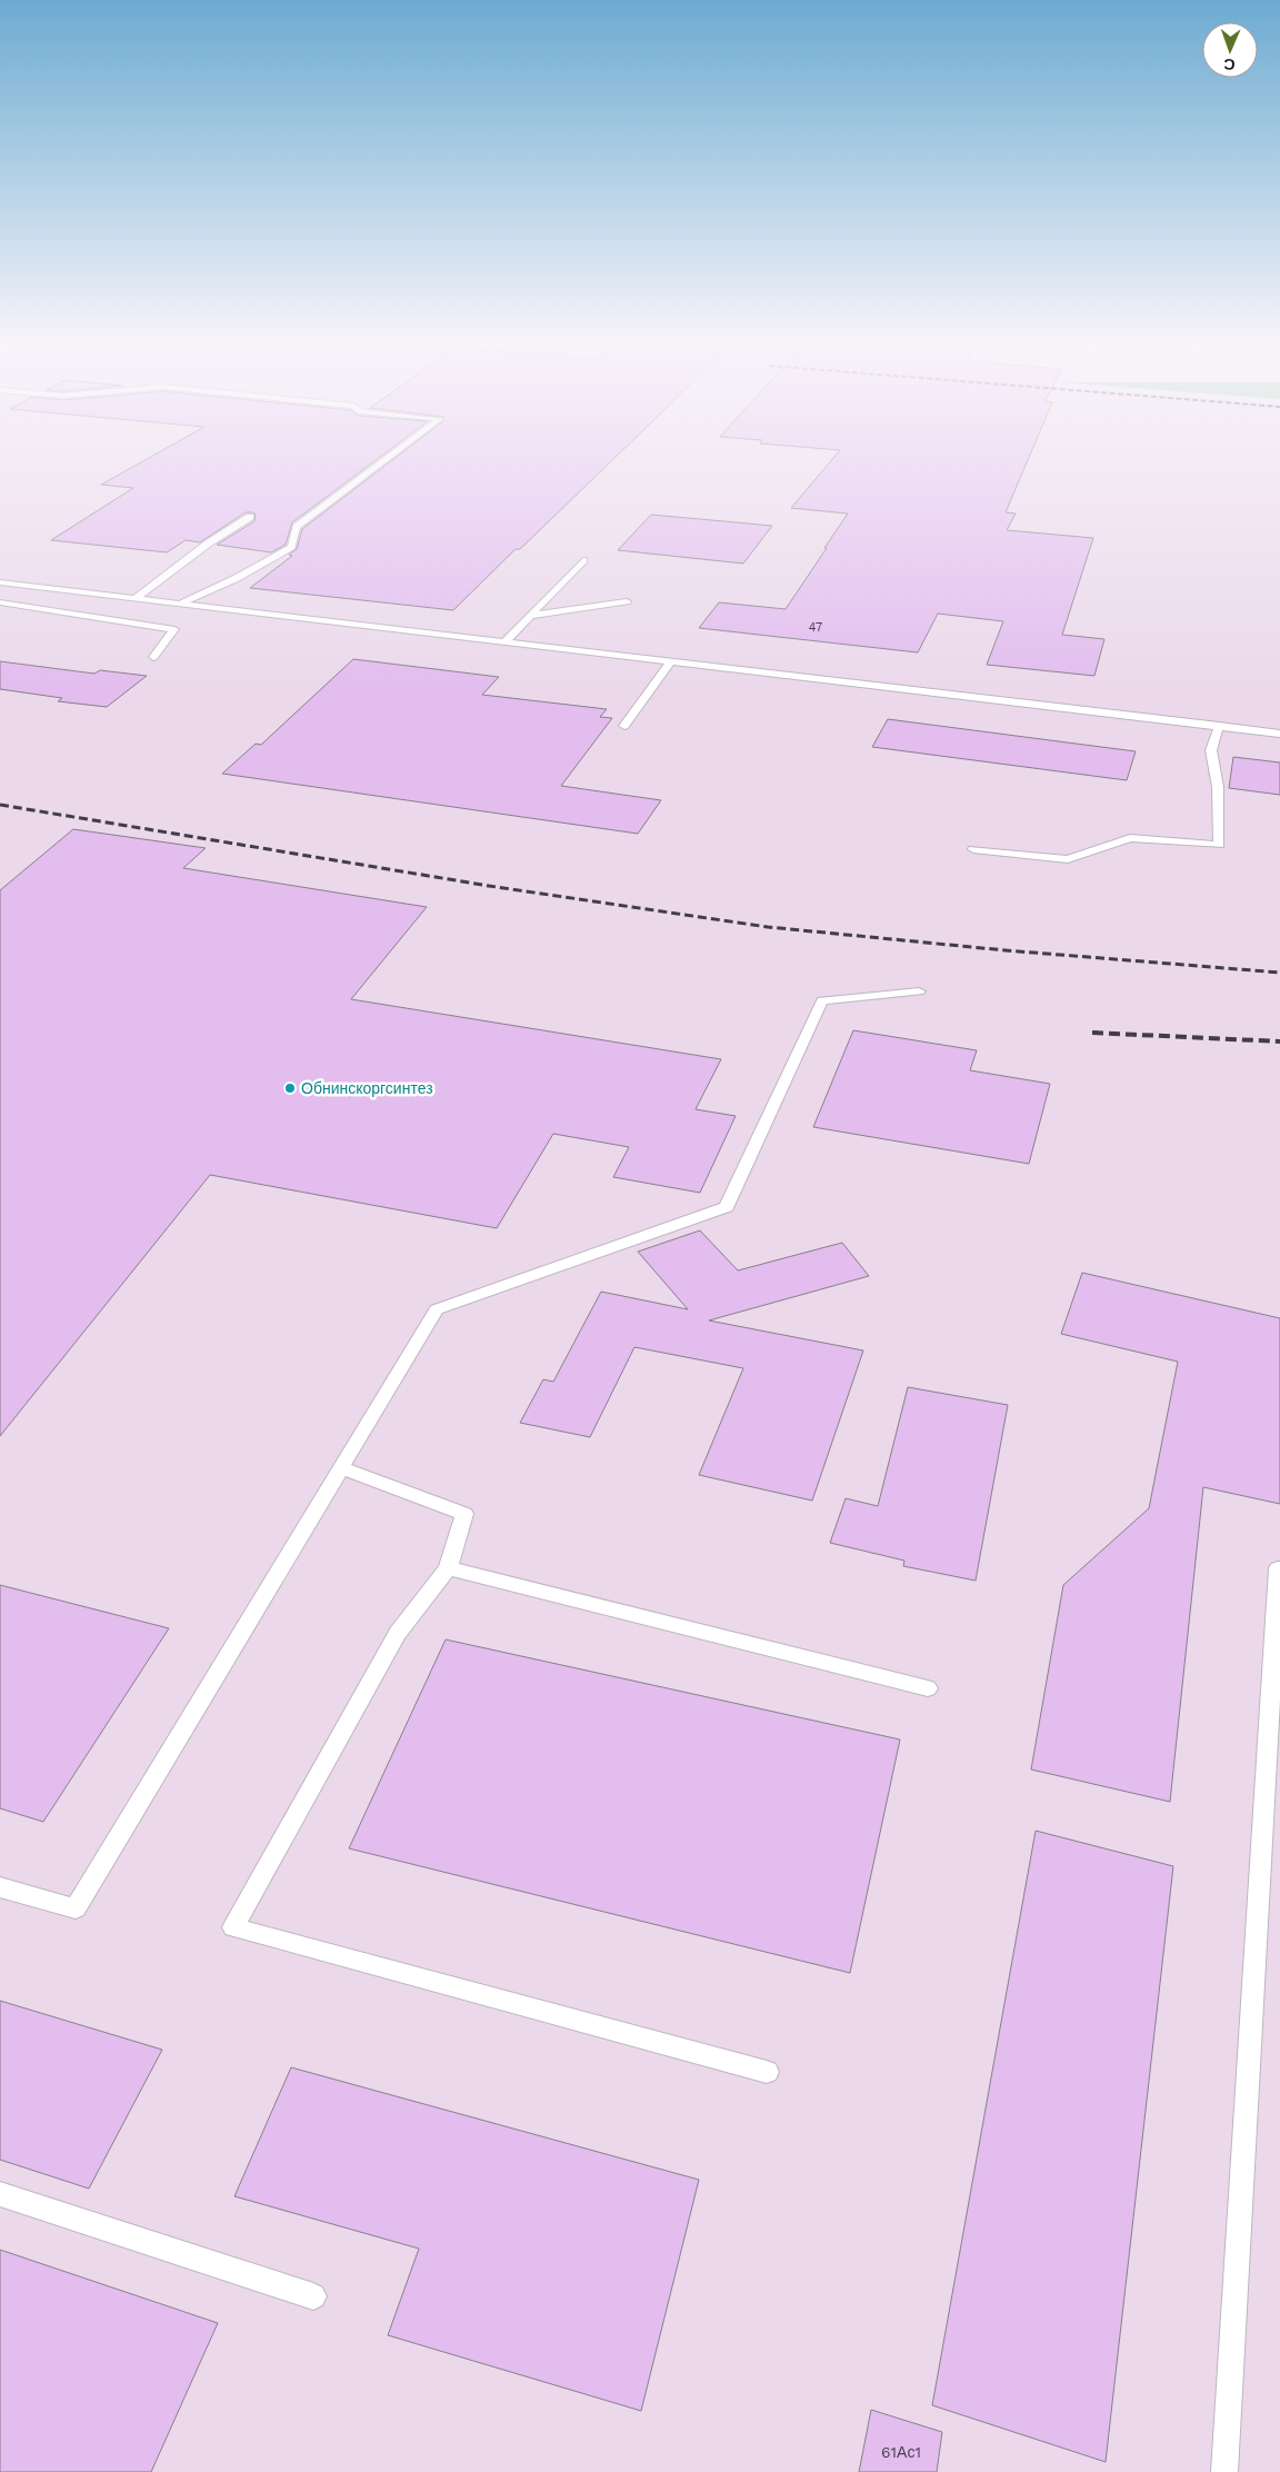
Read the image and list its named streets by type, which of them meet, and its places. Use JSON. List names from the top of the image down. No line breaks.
{"places":["Обнинскоргсинтез"],"house_numbers":["47","61Ас1"],"north":"bottom"}
